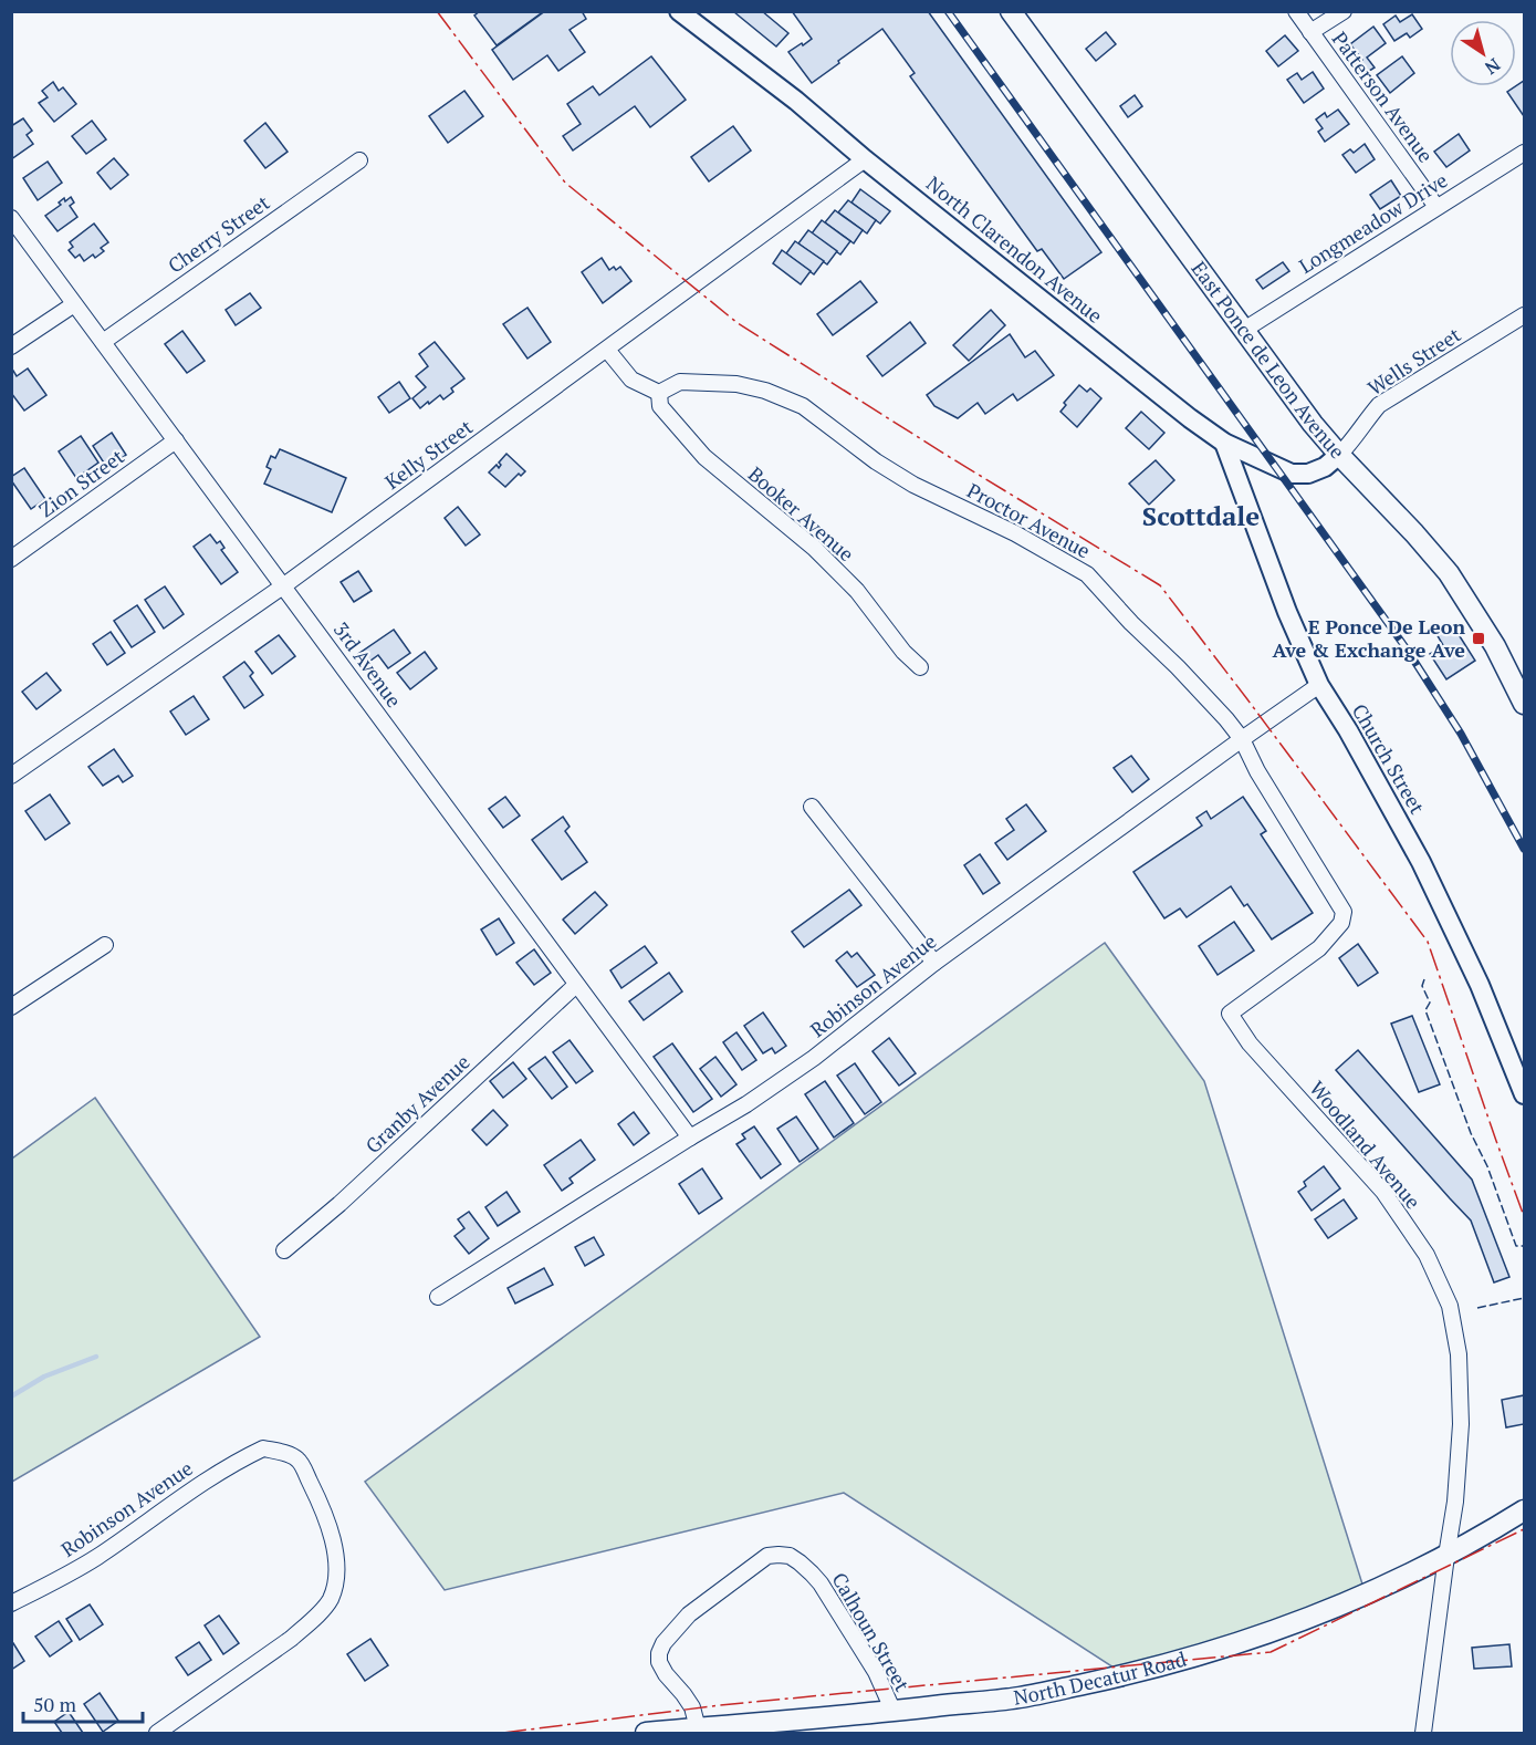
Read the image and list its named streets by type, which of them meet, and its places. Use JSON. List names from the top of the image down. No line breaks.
{"streets":{"main road":["East Ponce de Leon Avenue","North Decatur Road"],"street":["Patterson Avenue","Longmeadow Drive","Cherry Street","North Clarendon Avenue","Wells Street","Kelly Street","Zion Street","Booker Avenue","Proctor Avenue","3rd Avenue","Church Street","Robinson Avenue","Granby Avenue","Woodland Avenue","Calhoun Street"]},"crossings":[["Patterson Avenue","Longmeadow Drive"],["Longmeadow Drive","East Ponce de Leon Avenue"],["Cherry Street","3rd Avenue"],["North Clarendon Avenue","East Ponce de Leon Avenue"],["North Clarendon Avenue","Wells Street"],["North Clarendon Avenue","Kelly Street"],["North Clarendon Avenue","Church Street"],["East Ponce de Leon Avenue","Wells Street"],["Kelly Street","3rd Avenue"],["Zion Street","3rd Avenue"],["Booker Avenue","Proctor Avenue"],["Proctor Avenue","Robinson Avenue"],["Proctor Avenue","Woodland Avenue"],["3rd Avenue","Robinson Avenue"],["3rd Avenue","Granby Avenue"],["Church Street","Robinson Avenue"],["Woodland Avenue","North Decatur Road"],["Calhoun Street","North Decatur Road"]],"districts":["Scottdale"],"places":{"transit":["E Ponce De Leon Ave & Exchange Ave"]},"scale_bar":"50 m","north":"bottom right"}
